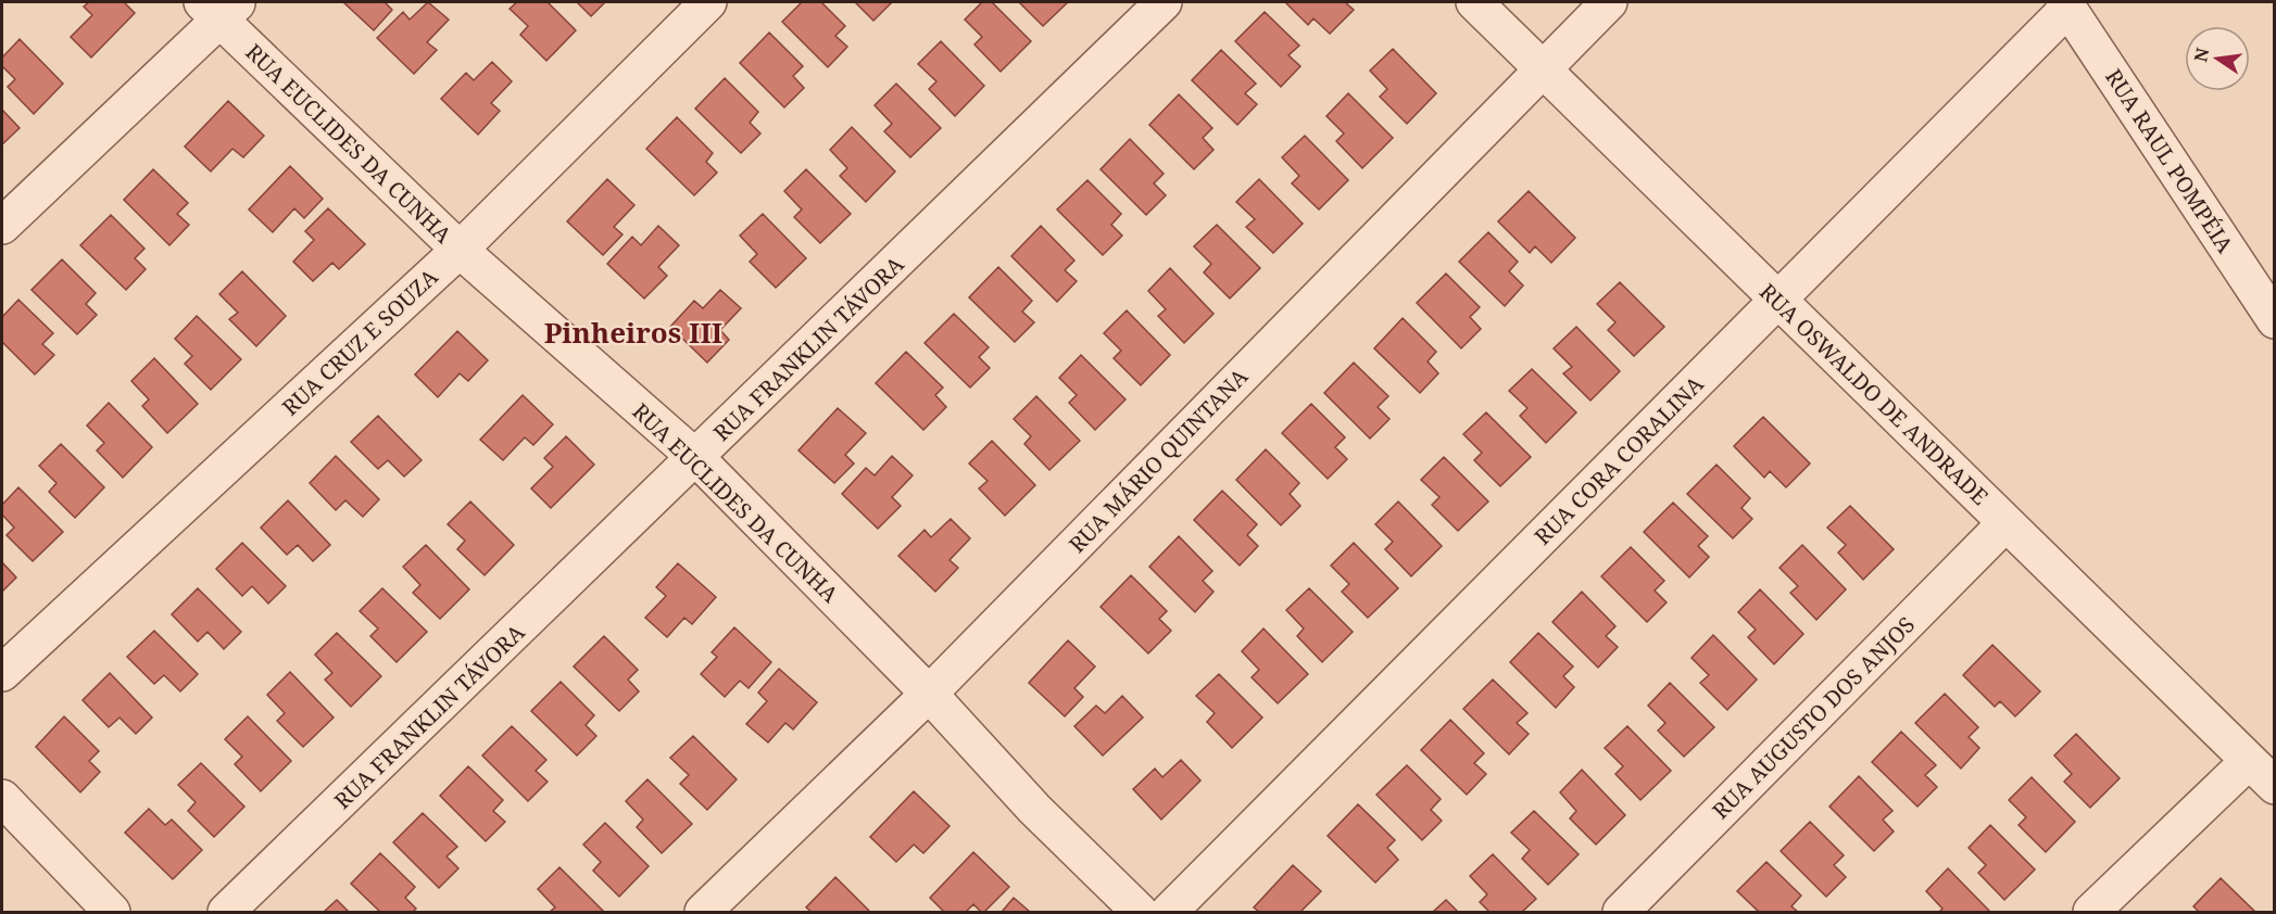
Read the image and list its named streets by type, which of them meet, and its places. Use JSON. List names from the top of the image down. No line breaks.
{"streets":{"street":["RUA EUCLIDES DA CUNHA","RUA RAUL POMPÉIA","RUA CRUZ E SOUZA","RUA FRANKLIN TÁVORA","RUA OSWALDO DE ANDRADE","RUA MÁRIO QUINTANA","RUA CORA CORALINA","RUA AUGUSTO DOS ANJOS"]},"crossings":[["RUA EUCLIDES DA CUNHA","RUA CRUZ E SOUZA"],["RUA EUCLIDES DA CUNHA","RUA FRANKLIN TÁVORA"],["RUA EUCLIDES DA CUNHA","RUA MÁRIO QUINTANA"],["RUA RAUL POMPÉIA","RUA CORA CORALINA"],["RUA OSWALDO DE ANDRADE","RUA MÁRIO QUINTANA"],["RUA OSWALDO DE ANDRADE","RUA CORA CORALINA"],["RUA OSWALDO DE ANDRADE","RUA AUGUSTO DOS ANJOS"]],"districts":["Pinheiros III"],"north":"left"}
